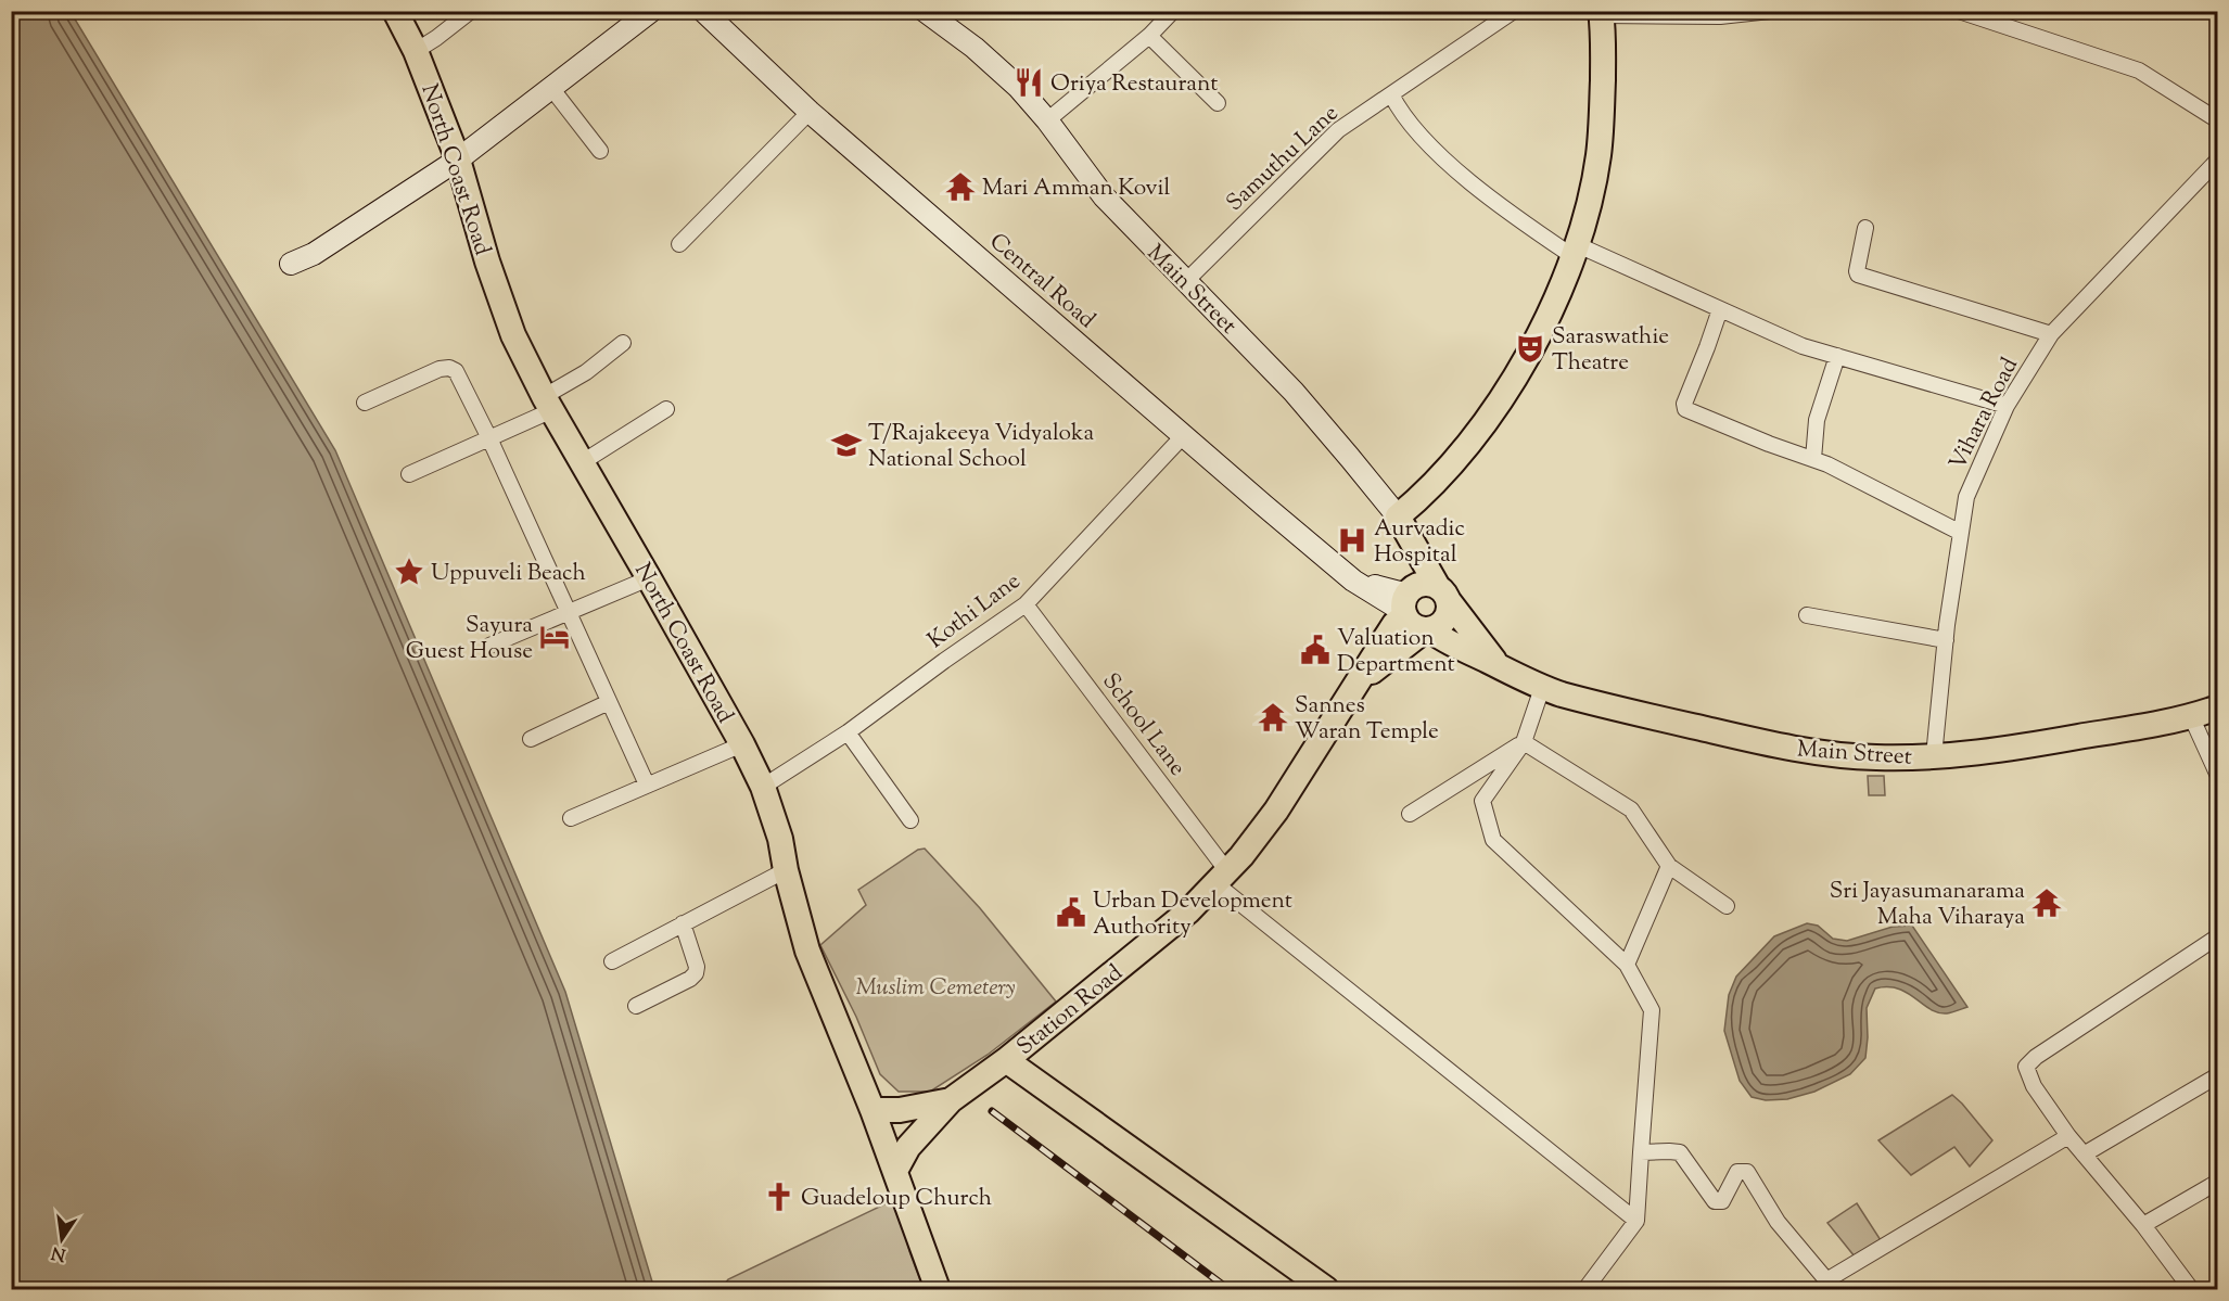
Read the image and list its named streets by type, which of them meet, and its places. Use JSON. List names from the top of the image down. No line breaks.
{"streets":{"main road":["North Coast Road","Central Road","Main Street","Station Road"],"street":["Samuthu Lane","Vihara Road","Kothi Lane","School Lane"]},"crossings":[["Samuthu Lane","Main Street"],["North Coast Road","Kothi Lane"],["North Coast Road","Station Road"],["Central Road","Main Street"],["Central Road","Kothi Lane"],["Central Road","Station Road"],["Main Street","Vihara Road"],["Main Street","Station Road"],["Kothi Lane","School Lane"],["School Lane","Station Road"]],"parks":["Muslim Cemetery"],"places":{"restaurant":["Oriya Restaurant"],"temple":["Mari Amman Kovil","Sannes Waran Temple","Sri Jayasumanarama Maha Viharaya"],"theatre":["Saraswathie Theatre"],"school or university":["T/Rajakeeya Vidyaloka National School"],"hospital":["Aurvadic Hospital"],"place":["Uppuveli Beach"],"hotel":["Sayura Guest House"],"public building":["Valuation Department","Urban Development Authority"],"church":["Guadeloup Church"]},"north":"bottom"}
